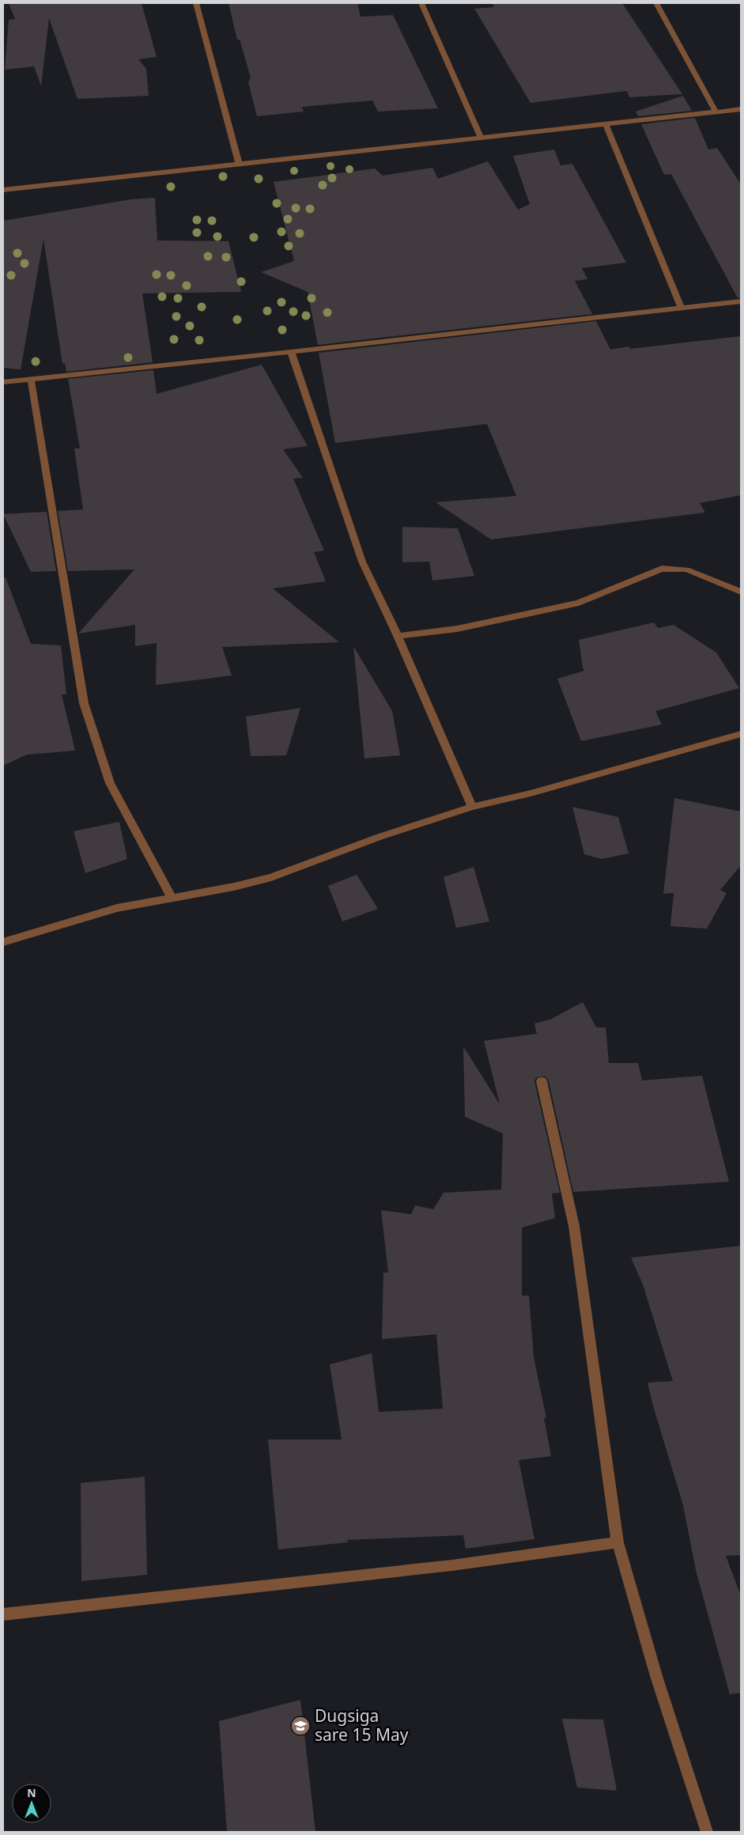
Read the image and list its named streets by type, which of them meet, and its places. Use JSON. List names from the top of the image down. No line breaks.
{"places":{"school or university":["Dugsiga sare 15 May"]},"north":"top"}
